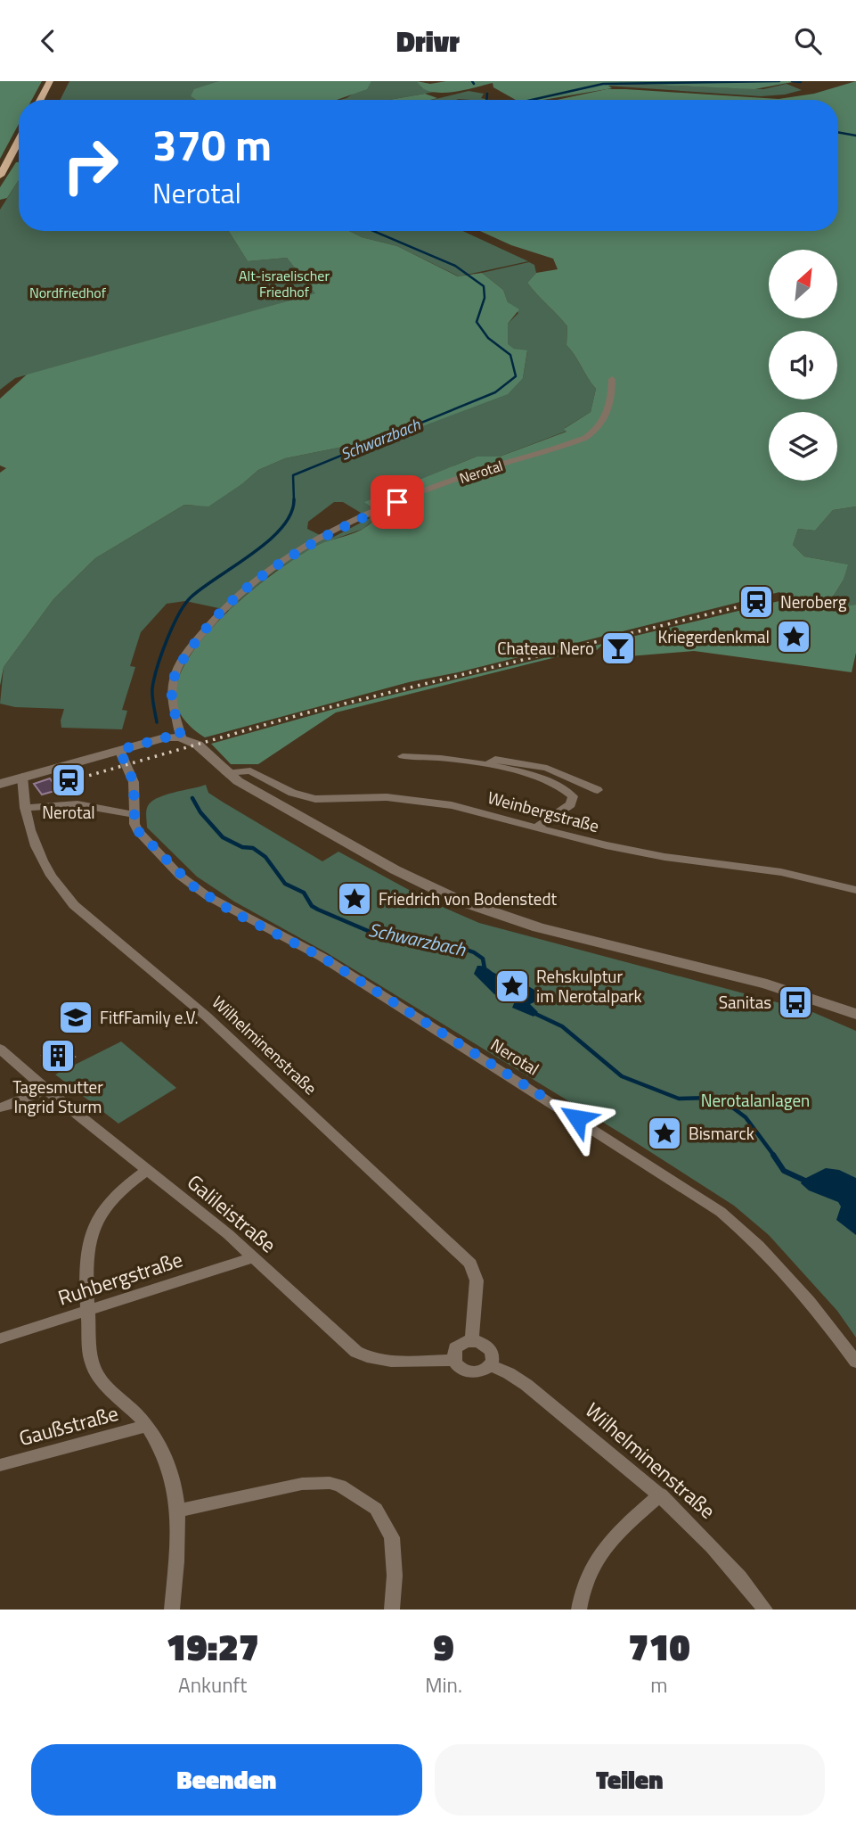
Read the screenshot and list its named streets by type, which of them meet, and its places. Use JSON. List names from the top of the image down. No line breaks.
{"streets":{"street":["Nerotal","Weinbergstraße","Wilhelminenstraße","Galileistraße","Ruhbergstraße","Gaußstraße"]},"crossings":[["Wilhelminenstraße","Galileistraße"],["Galileistraße","Ruhbergstraße"]],"water":["Schwarzbach"],"parks":["Alt-israelischer Friedhof","Nordfriedhof","Nerotalanlagen"],"places":{"station":["Neroberg","Nerotal"],"place":["Kriegerdenkmal","Friedrich von Bodenstedt","Rehskulptur im Nerotalpark","Bismarck"],"bar":["Chateau Nero"],"bus stop":["Sanitas"],"school or university":["FitfFamily e.V."],"building":["Tagesmutter Ingrid Sturm"]},"north":"top right","page":{"header":"Drivr","turn":["370 m","Nerotal"],"eta":["19:27","Ankunft","9","Min.","710","m"],"buttons":["Beenden","Teilen"]}}
